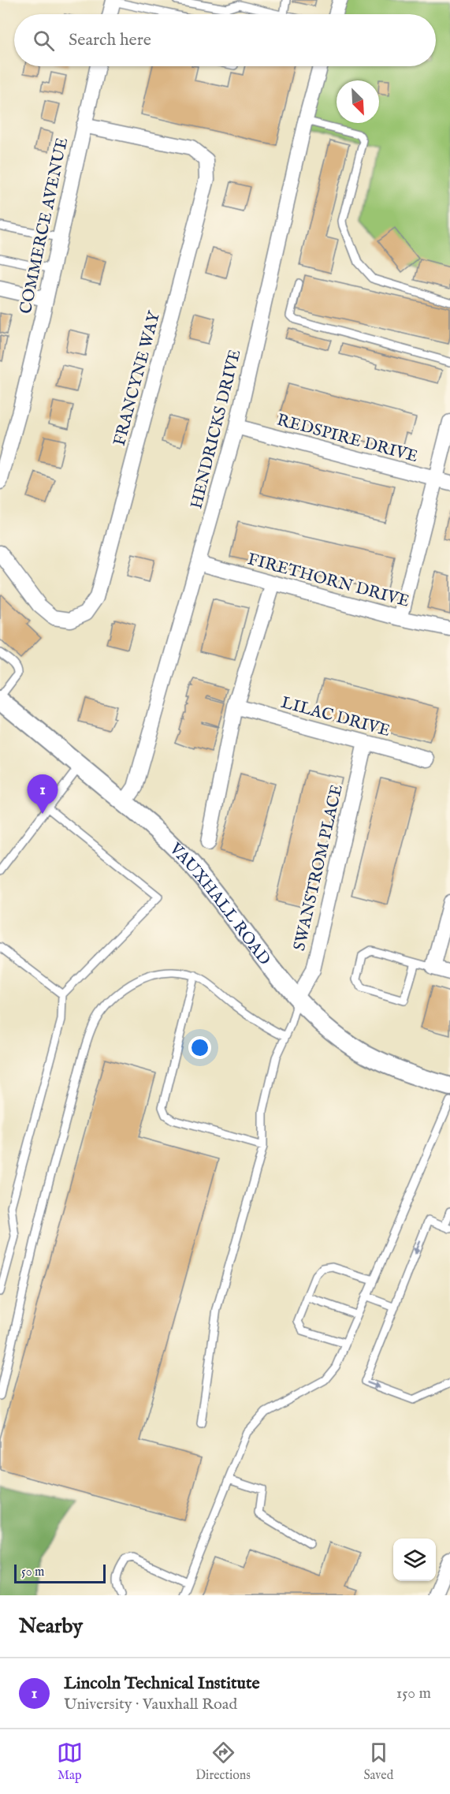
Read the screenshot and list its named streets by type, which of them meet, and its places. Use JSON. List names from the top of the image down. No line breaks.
{"streets":{"street":["COMMERCE AVENUE","FRANCYNE WAY","HENDRICKS DRIVE","REDSPIRE DRIVE","FIRETHORN DRIVE","LILAC DRIVE","SWANSTROM PLACE","VAUXHALL ROAD"]},"crossings":[["COMMERCE AVENUE","FRANCYNE WAY"],["HENDRICKS DRIVE","REDSPIRE DRIVE"],["HENDRICKS DRIVE","FIRETHORN DRIVE"],["HENDRICKS DRIVE","VAUXHALL ROAD"],["LILAC DRIVE","SWANSTROM PLACE"],["SWANSTROM PLACE","VAUXHALL ROAD"]],"scale_bar":"50 m","north":"bottom right","page":{"search":"Search here","pins":"1","scale":"50 m","heading":"Nearby","list":[{"mark":"1","name":"Lincoln Technical Institute","note":"University · Vauxhall Road","value":"150 m"}],"nav":["Map","Directions","Saved"]}}
